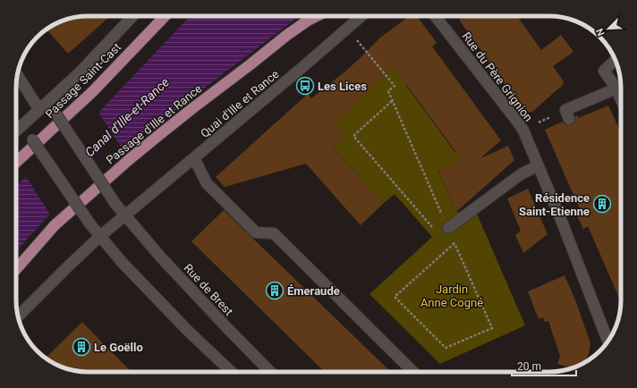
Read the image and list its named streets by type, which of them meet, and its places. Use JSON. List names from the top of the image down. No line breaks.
{"streets":{"main road":["Rue du Père Grignion","Passage Saint-Cast","Quai d'Ille et Rance","Passage d'Ille et Rance","Rue de Brest"]},"crossings":[["Quai d'Ille et Rance","Rue de Brest"]],"water":["Canal d'Ille-et-Rance"],"parks":["Jardin Anne Cogné"],"places":{"bus stop":["Les Lices"],"building":["Résidence Saint-Etienne","Émeraude","Le Goëllo"]},"scale_bar":"20 m","north":"bottom left"}
